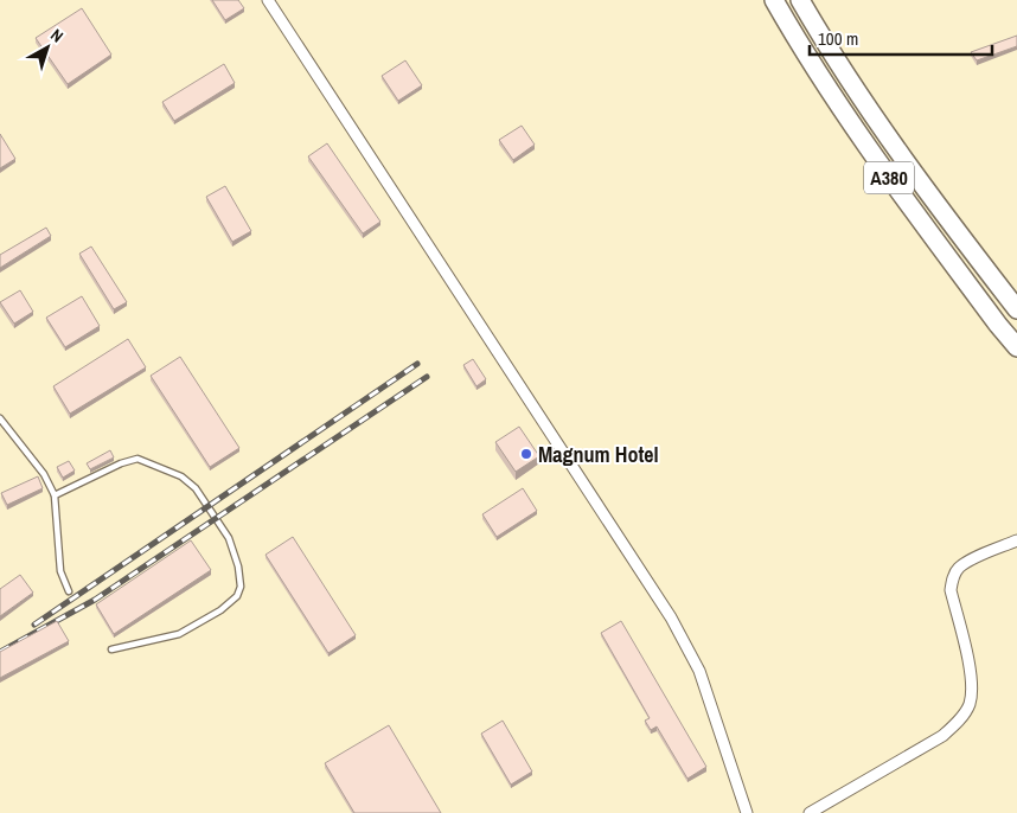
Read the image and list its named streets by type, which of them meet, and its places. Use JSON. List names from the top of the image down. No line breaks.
{"streets":{"highway":["A380"]},"places":["Magnum Hotel"],"scale_bar":"100 m","north":"top right"}
